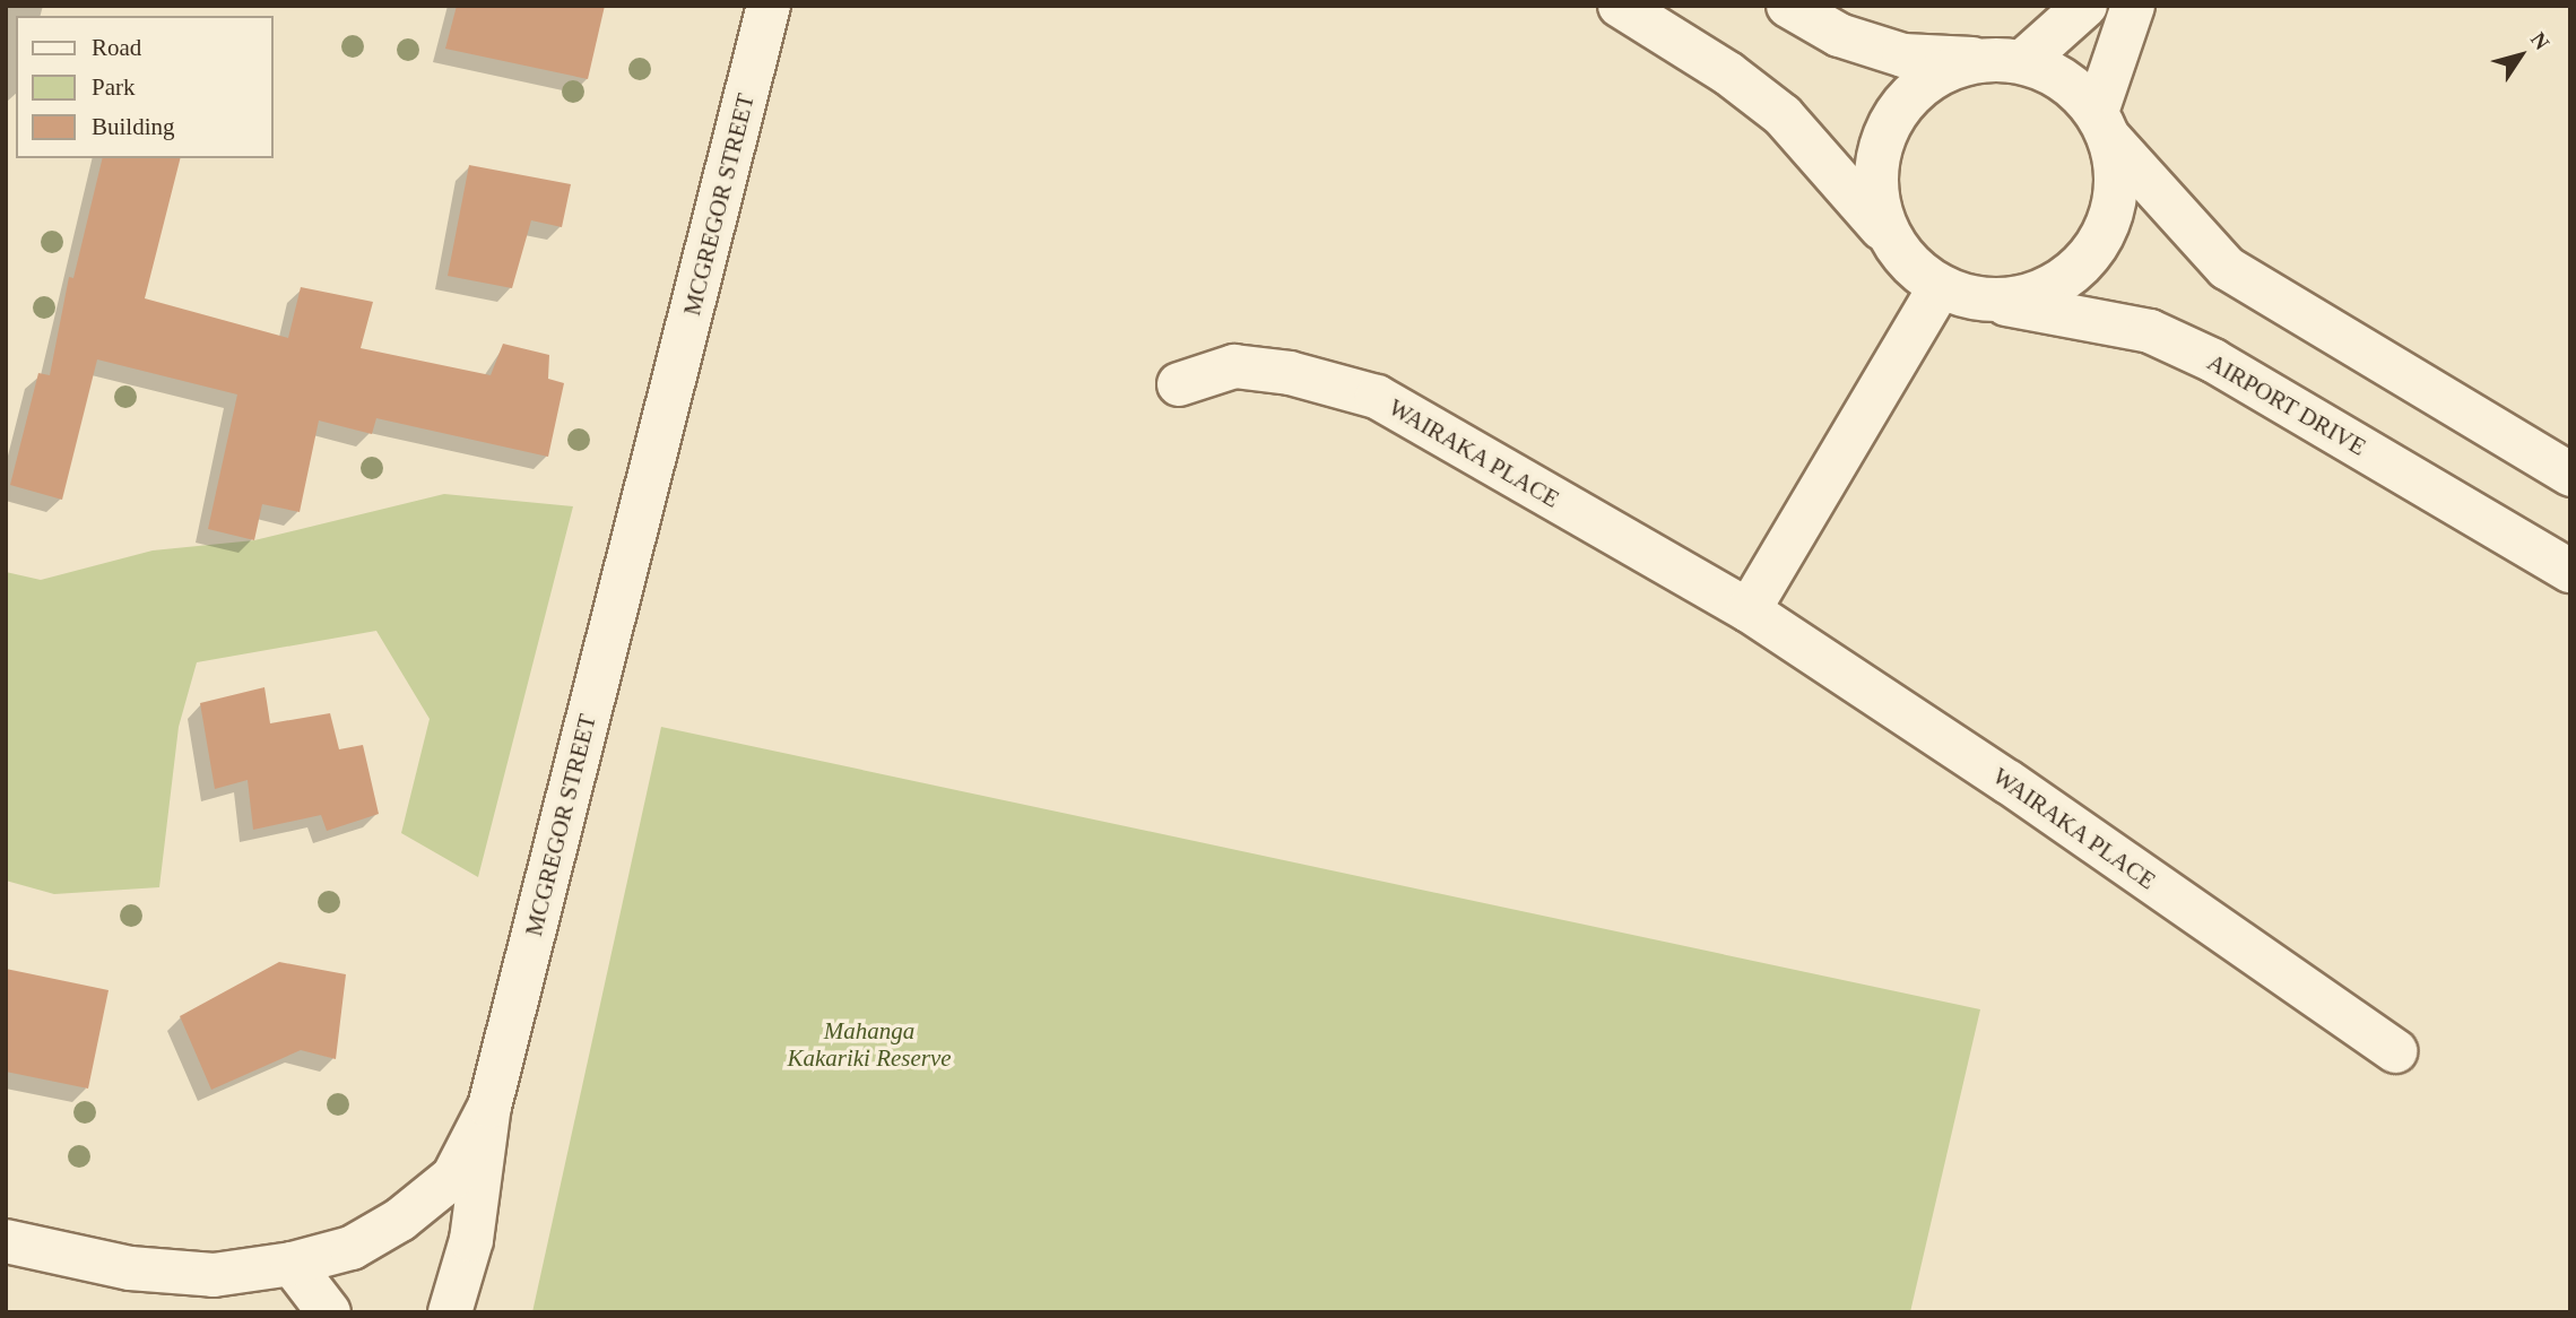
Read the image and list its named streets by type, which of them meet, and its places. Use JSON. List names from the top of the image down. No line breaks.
{"streets":{"street":["MCGREGOR STREET","AIRPORT DRIVE","WAIRAKA PLACE"]},"parks":["Mahanga Kakariki Reserve"],"legend":["Road","Park","Building"],"north":"top right"}
